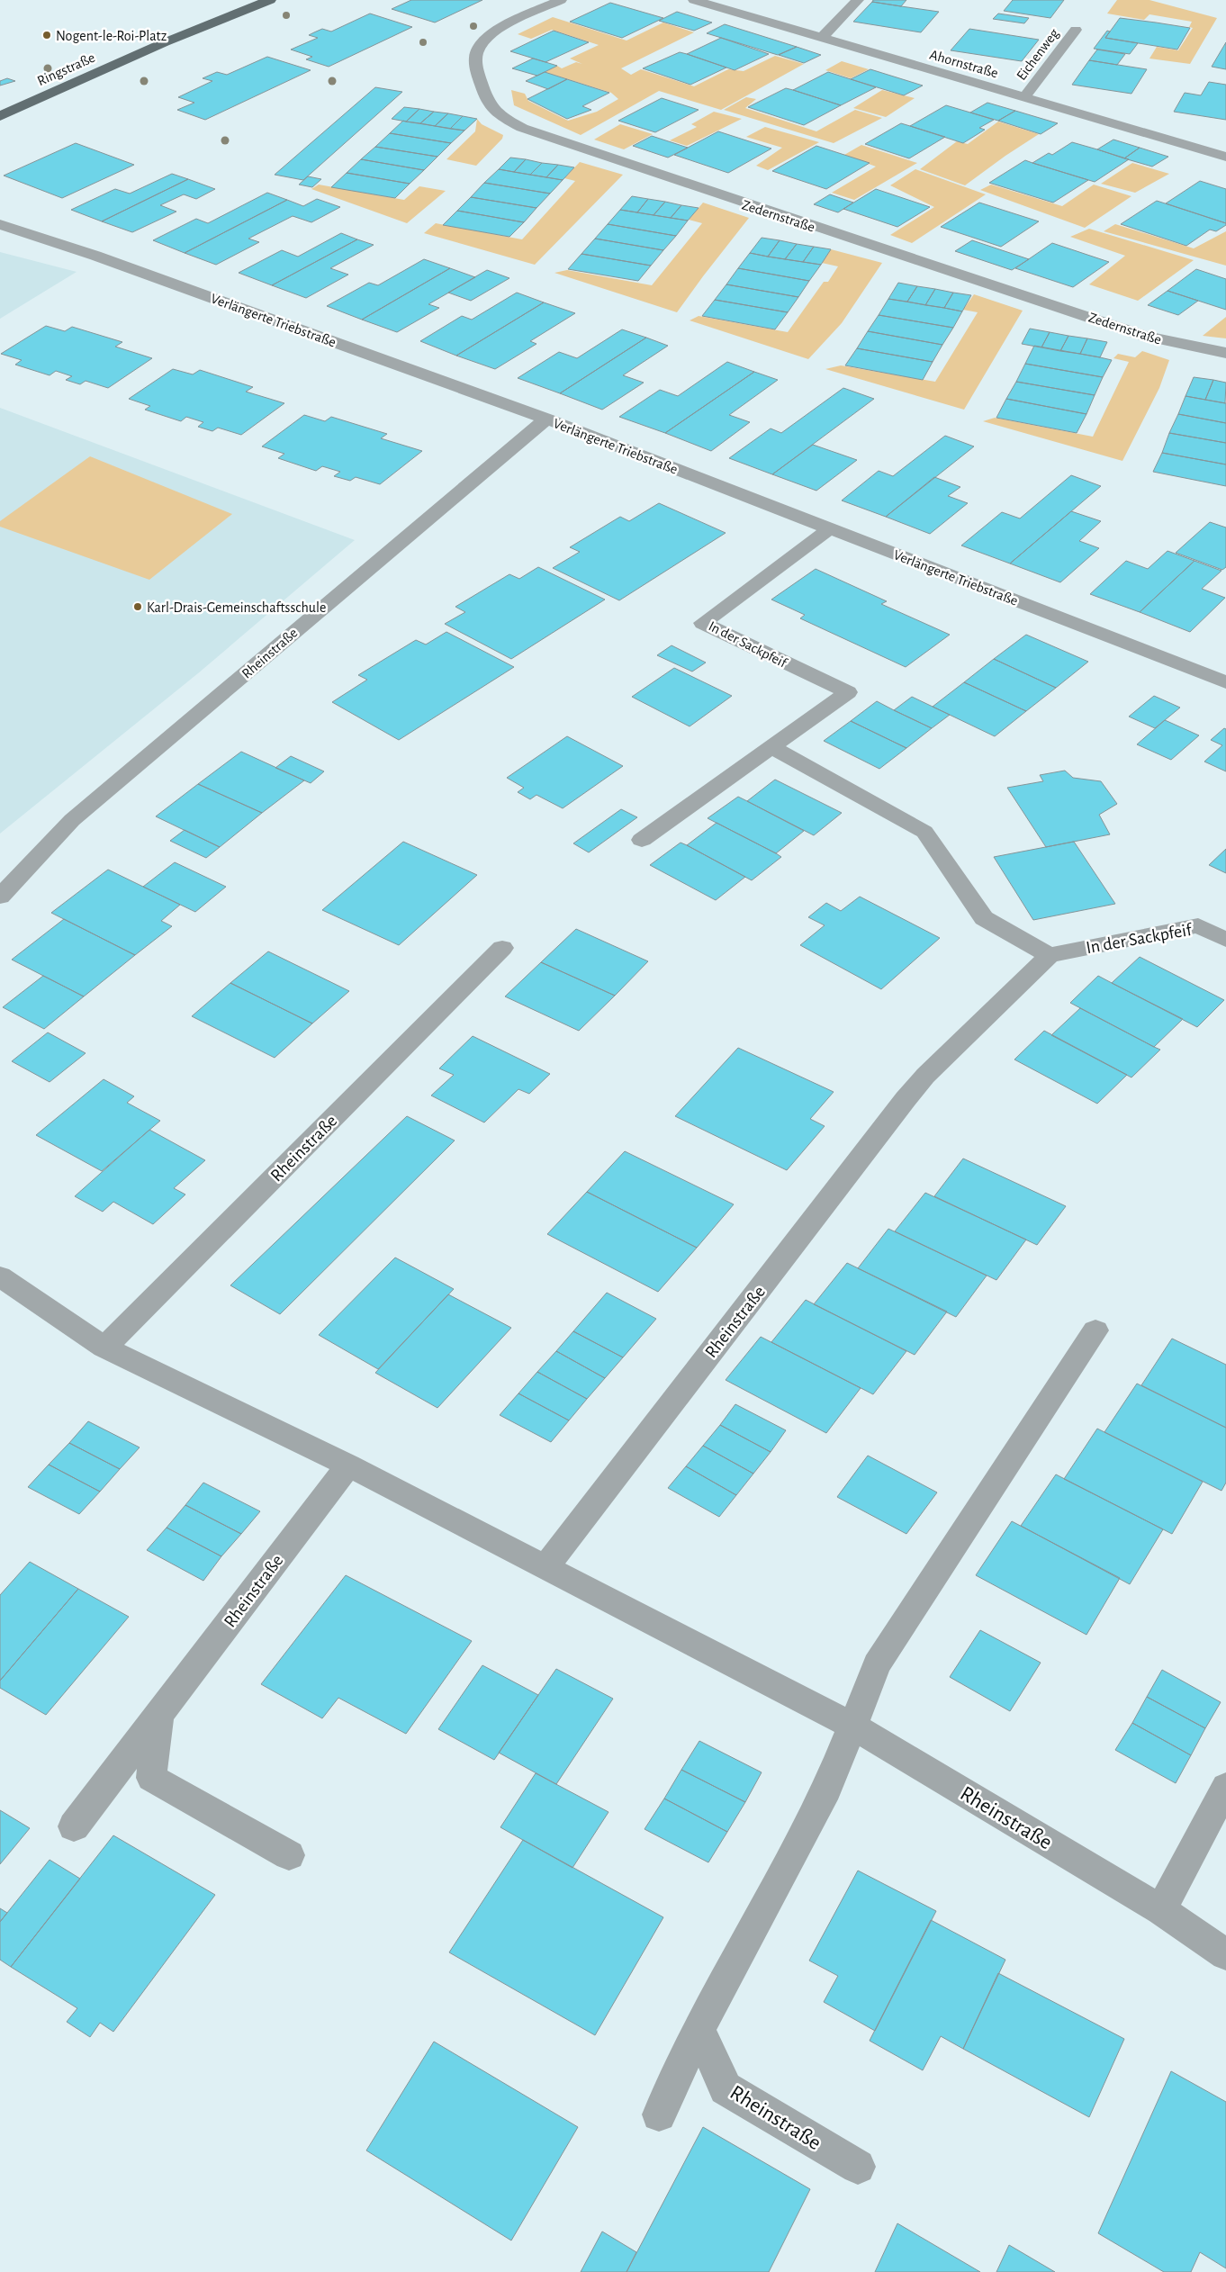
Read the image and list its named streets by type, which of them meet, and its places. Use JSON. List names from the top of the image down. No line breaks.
{"streets":{"main road":["Ringstraße"],"street":["Eichenweg","Ahornstraße","Zedernstraße","Verlängerte Triebstraße","In der Sackpfeif","Rheinstraße"]},"crossings":[["Eichenweg","Ahornstraße"],["Verlängerte Triebstraße","In der Sackpfeif"],["Verlängerte Triebstraße","Rheinstraße"],["In der Sackpfeif","Rheinstraße"]],"places":["Nogent-le-Roi-Platz","Karl-Drais-Gemeinschaftsschule"]}
